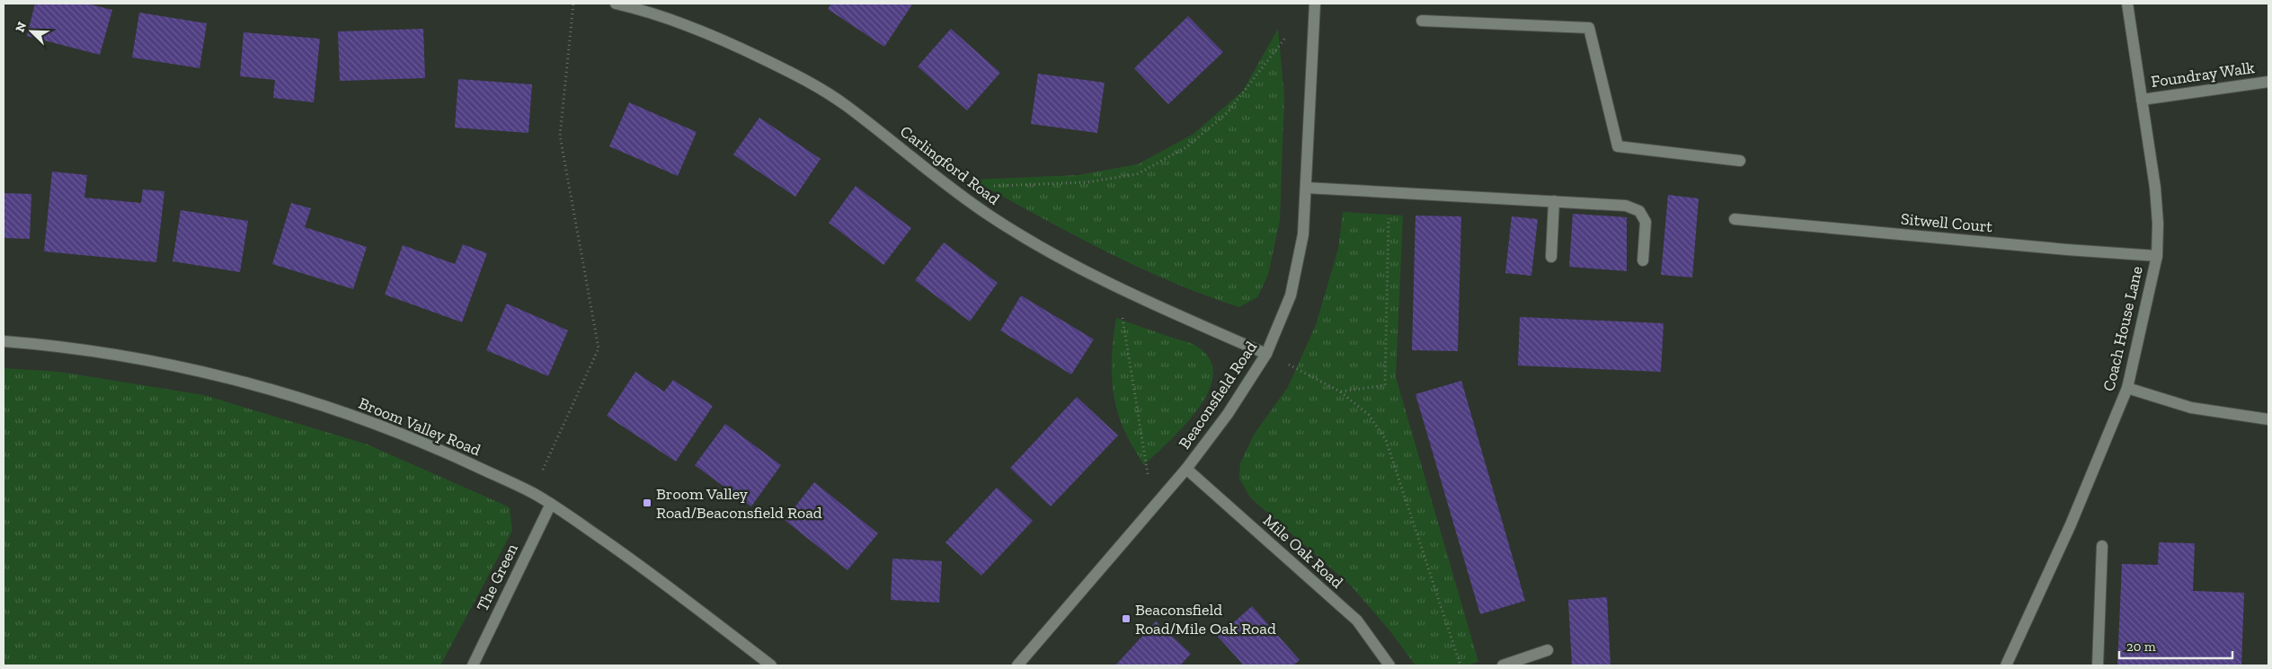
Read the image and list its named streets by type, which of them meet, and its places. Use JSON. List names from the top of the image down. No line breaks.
{"streets":{"street":["Foundray Walk","Carlingford Road","Sitwell Court","Coach House Lane","Beaconsfield Road","Broom Valley Road","Mile Oak Road","The Green"]},"crossings":[["Foundray Walk","Coach House Lane"],["Carlingford Road","Beaconsfield Road"],["Sitwell Court","Coach House Lane"],["Beaconsfield Road","Mile Oak Road"],["Broom Valley Road","The Green"]],"places":{"transit":["Broom Valley Road/Beaconsfield Road","Beaconsfield Road/Mile Oak Road"]},"scale_bar":"20 m","north":"top left"}
